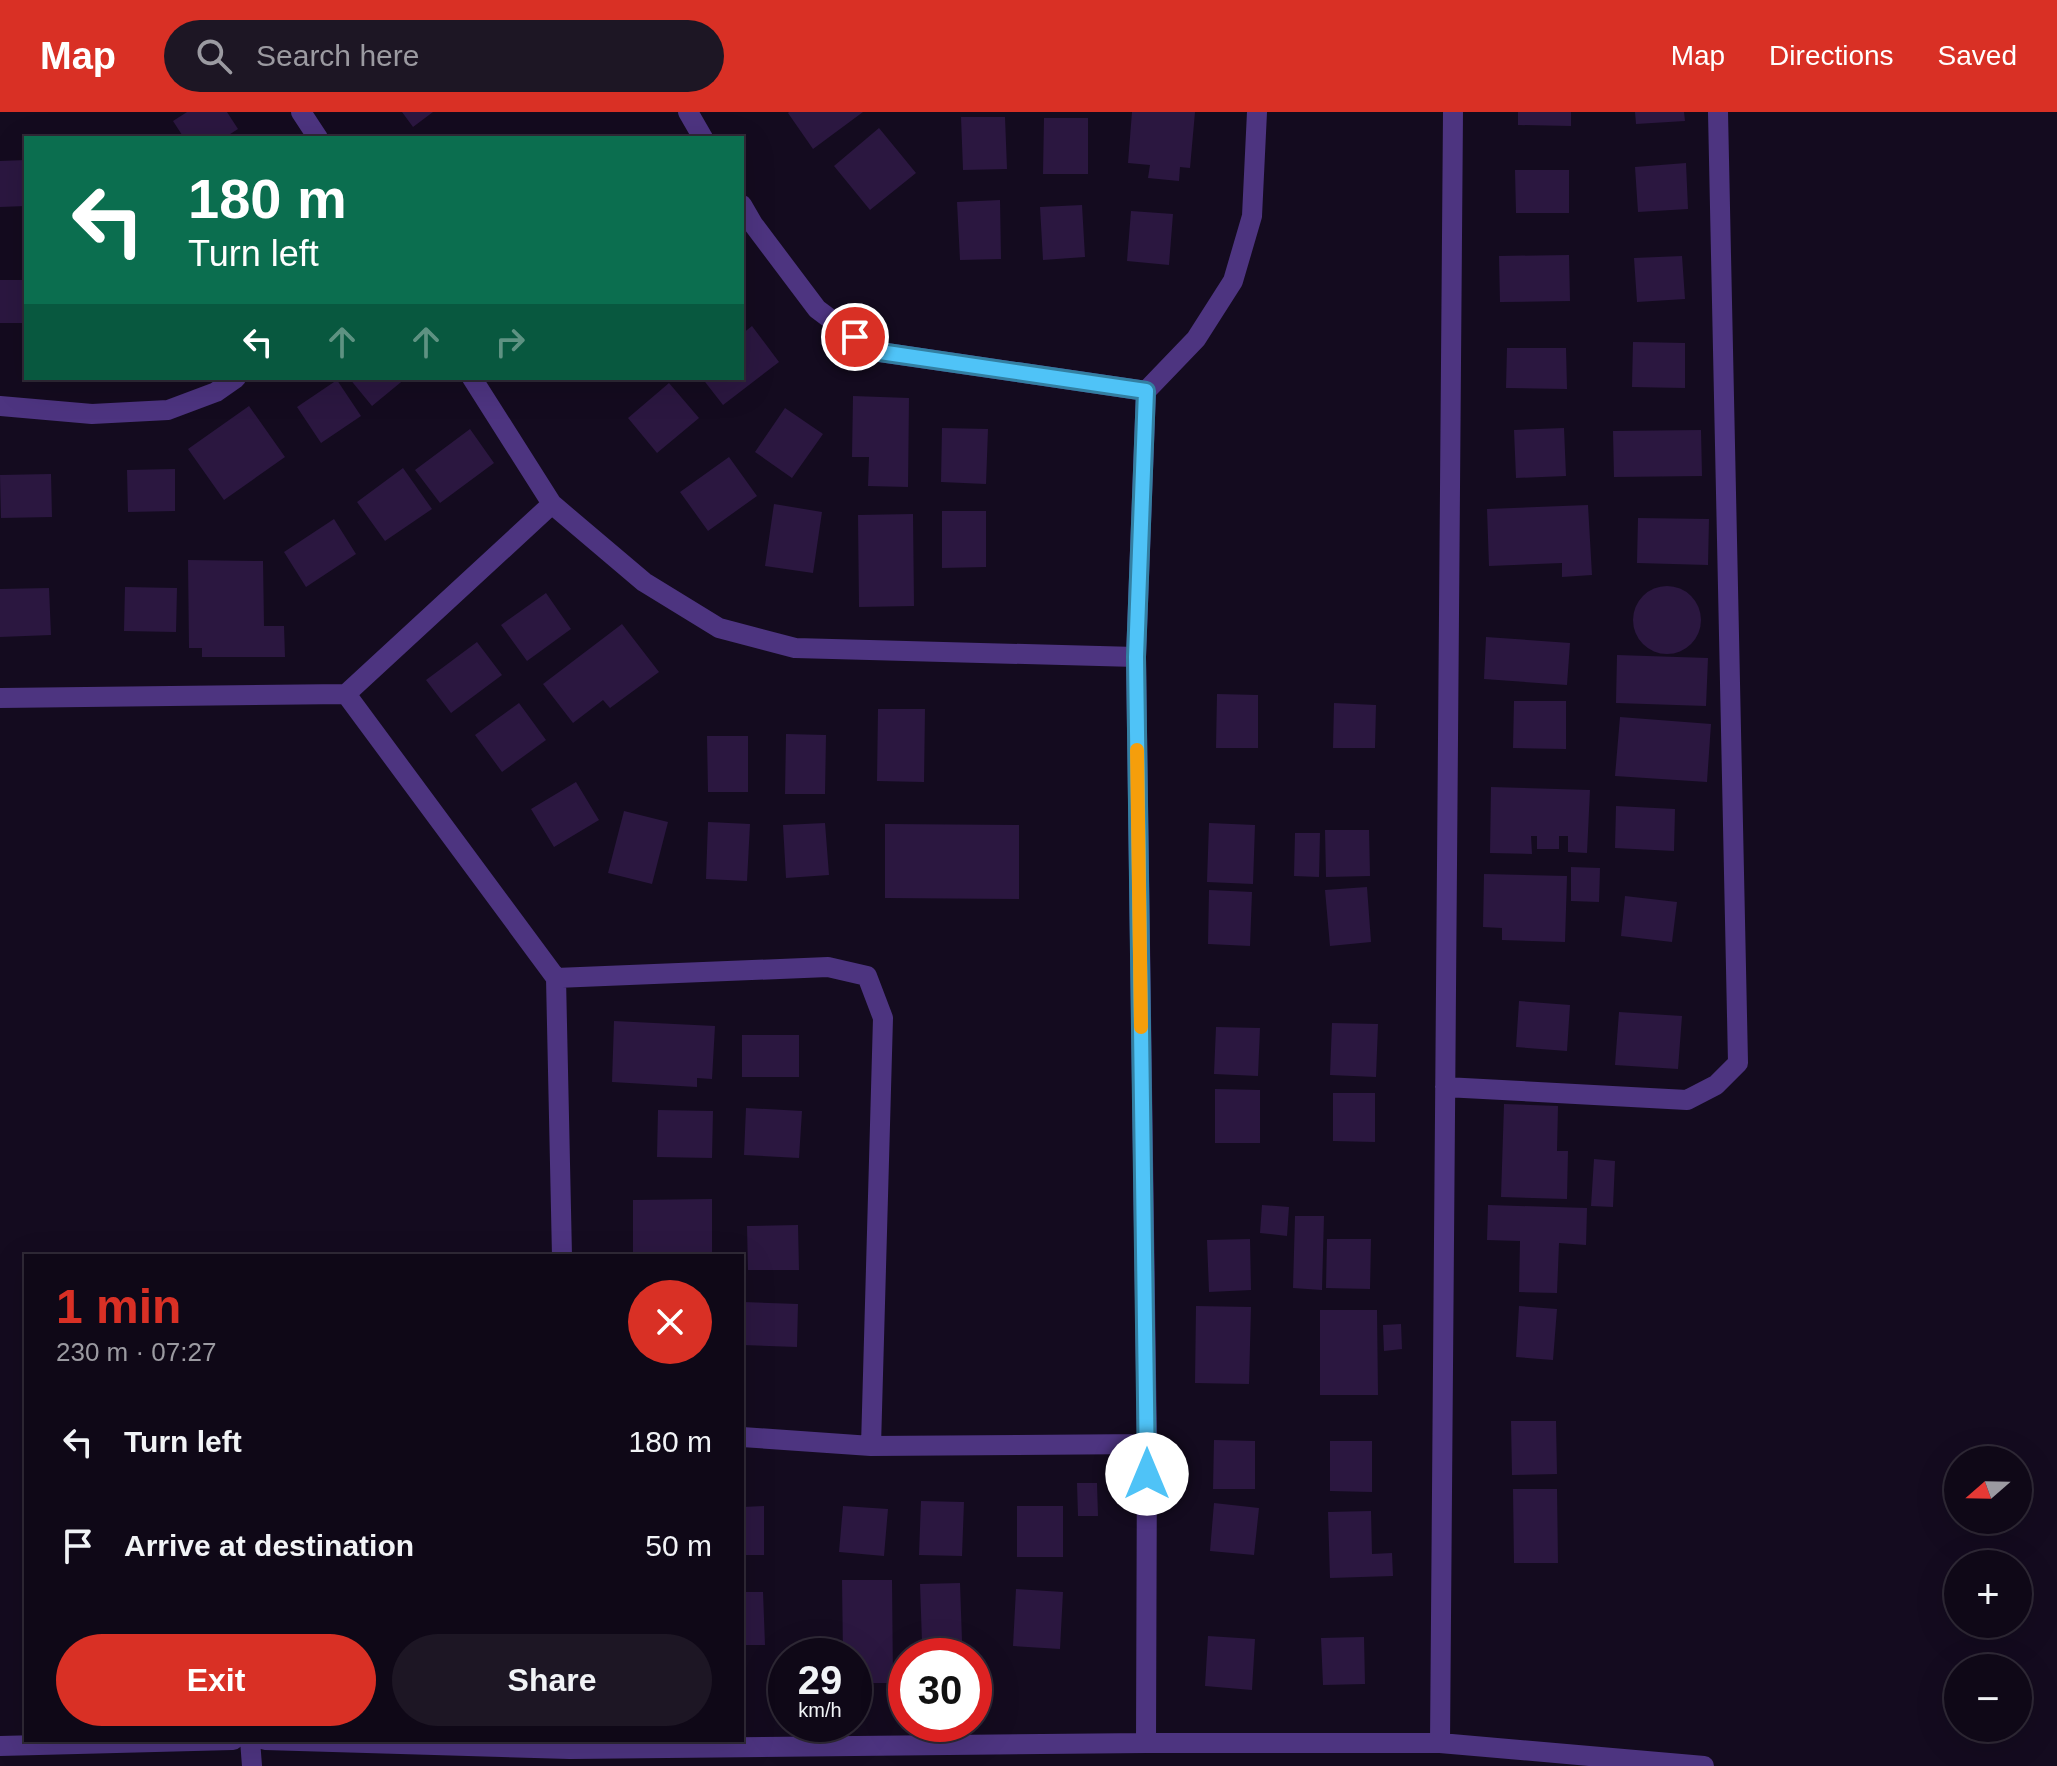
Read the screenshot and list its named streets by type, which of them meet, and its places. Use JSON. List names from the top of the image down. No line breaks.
{"north":"left","page":{"header":"Map","search":"Search here","nav":["Map","Directions","Saved"],"turn":["180 m","Turn left"],"heading":["1 min","230 m · 07:27"],"list":[{"name":"Turn left","value":"180 m"},{"name":"Arrive at destination","value":"50 m"}],"map_buttons":["+","−"],"buttons":["Exit","Share"],"speed":"29 km/h","limit":"30"}}
